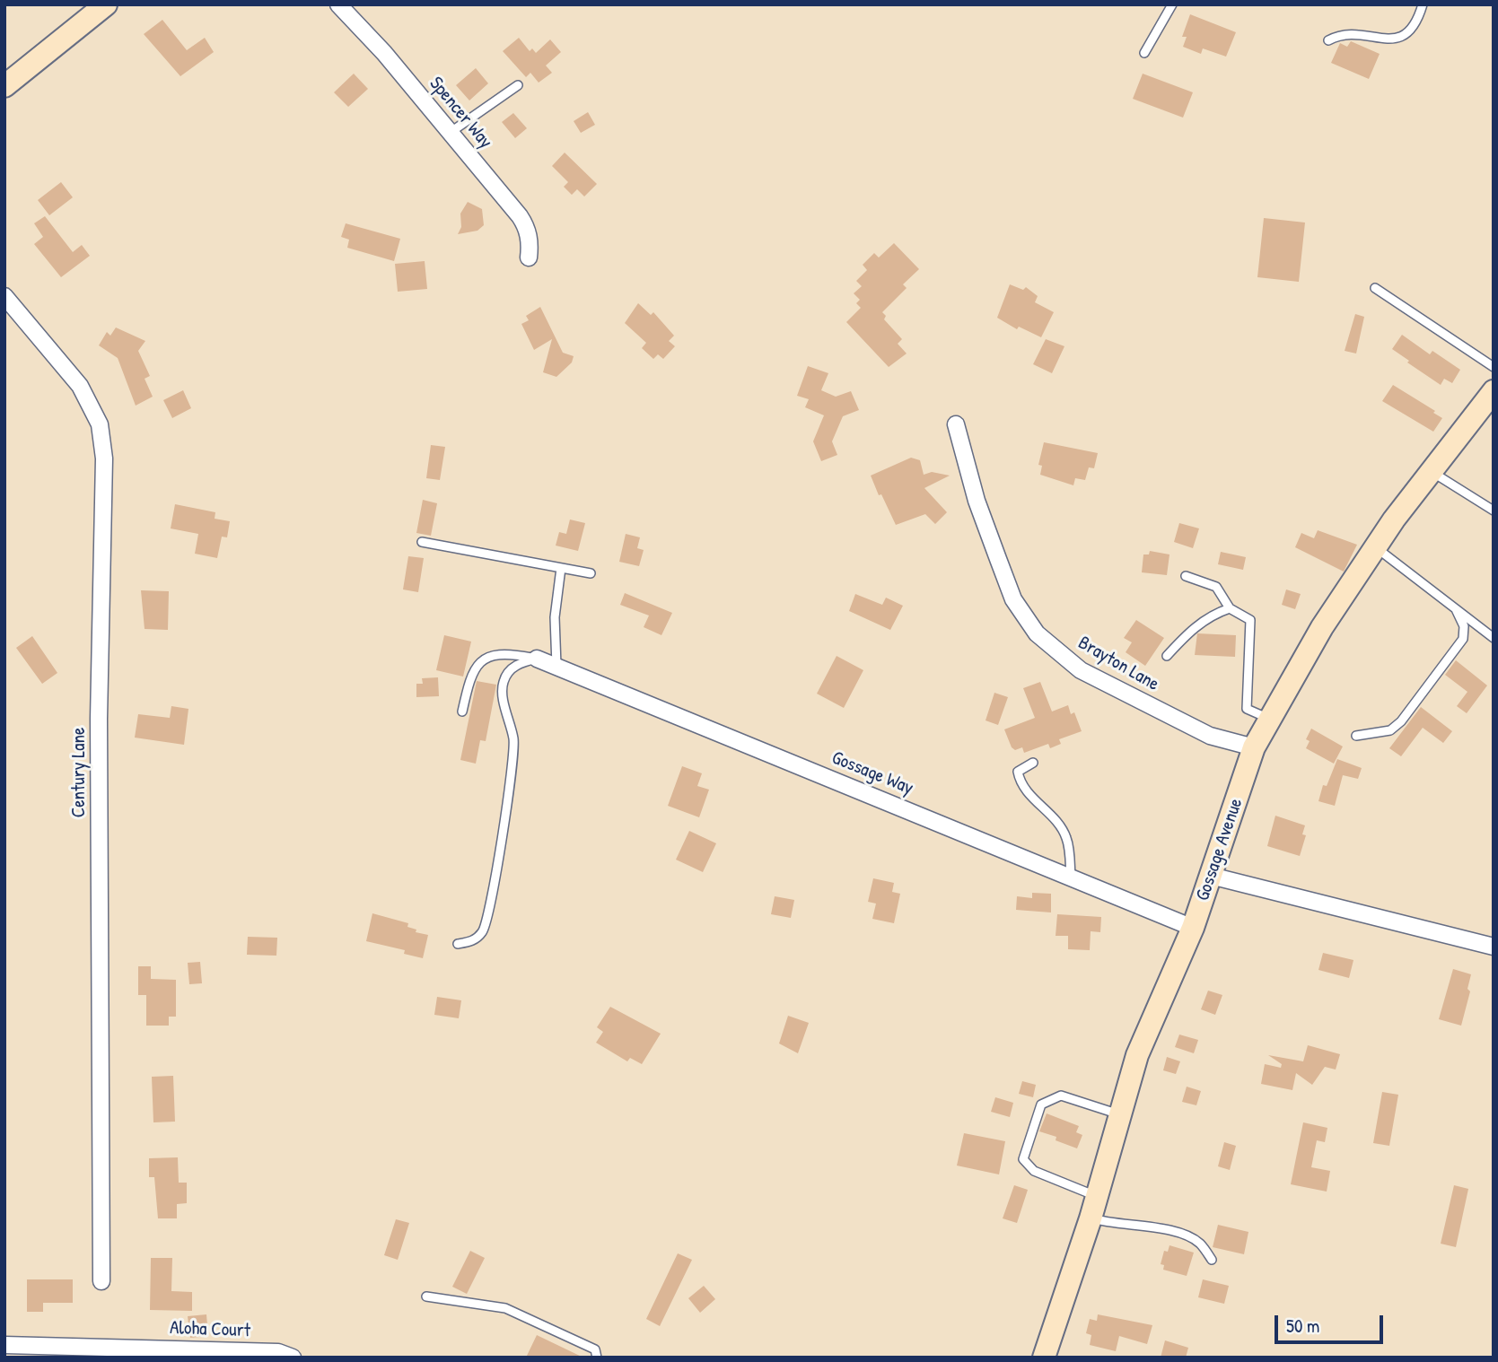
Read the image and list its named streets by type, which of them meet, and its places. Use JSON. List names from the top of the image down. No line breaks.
{"streets":{"street":["Spencer Way","Brayton Lane","Century Lane","Gossage Way","Gossage Avenue","Aloha Court"]},"crossings":[["Brayton Lane","Gossage Avenue"],["Gossage Way","Gossage Avenue"]],"scale_bar":"50 m"}
